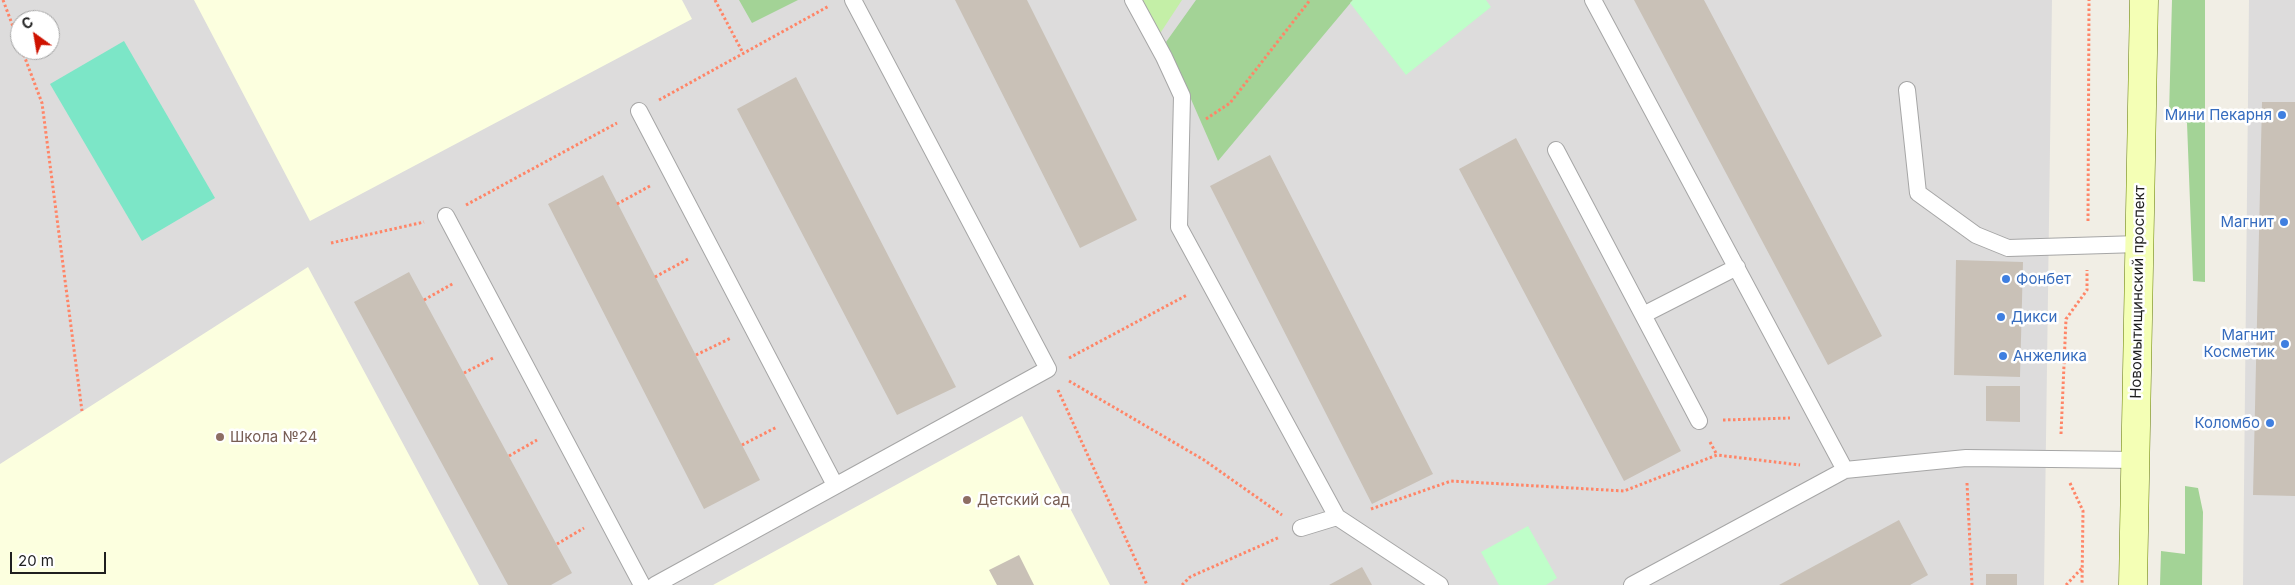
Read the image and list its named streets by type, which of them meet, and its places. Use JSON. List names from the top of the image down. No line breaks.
{"streets":{"main road":["Новомытищинский проспект"]},"places":["Мини Пекарня","Магнит","Фонбет","Дикси","Магнит Косметик","Анжелика","Коломбо","Школа №24","Детский сад"],"scale_bar":"20 m","north":"top left"}
